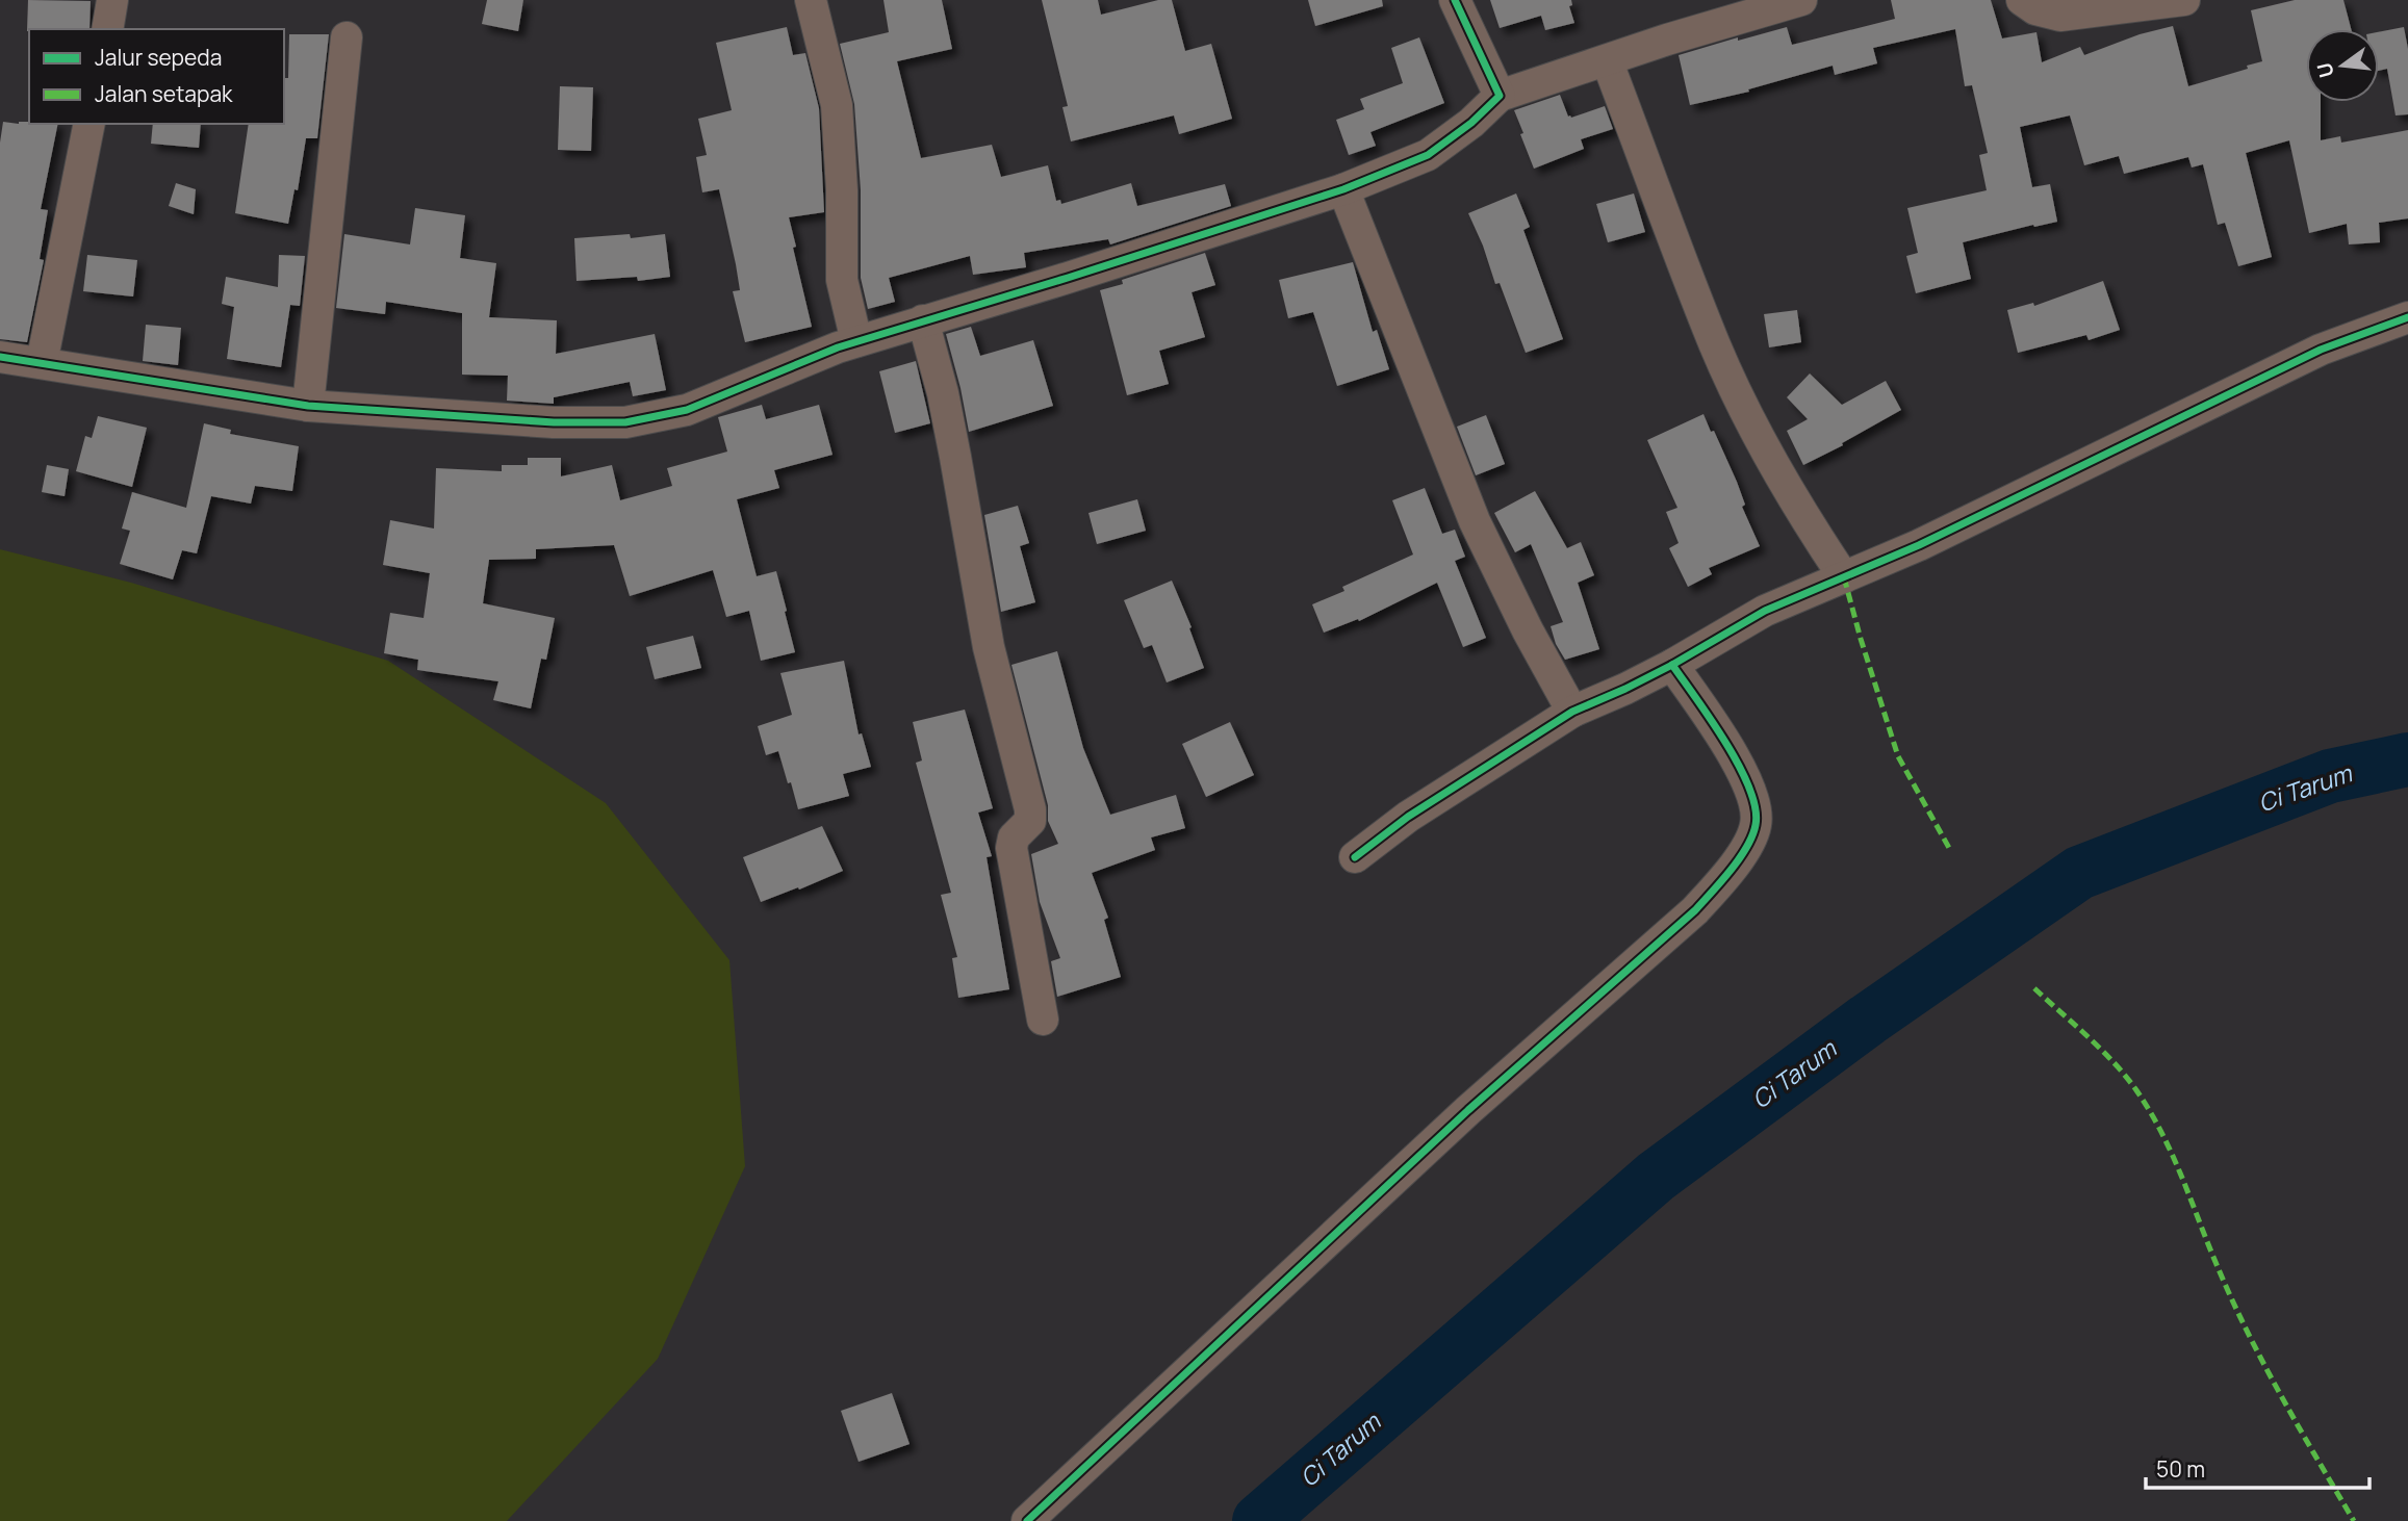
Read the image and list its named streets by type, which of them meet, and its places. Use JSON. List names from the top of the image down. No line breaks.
{"water":["Ci Tarum"],"legend":["Jalur sepeda","Jalan setapak"],"scale_bar":"50 m","north":"left"}
